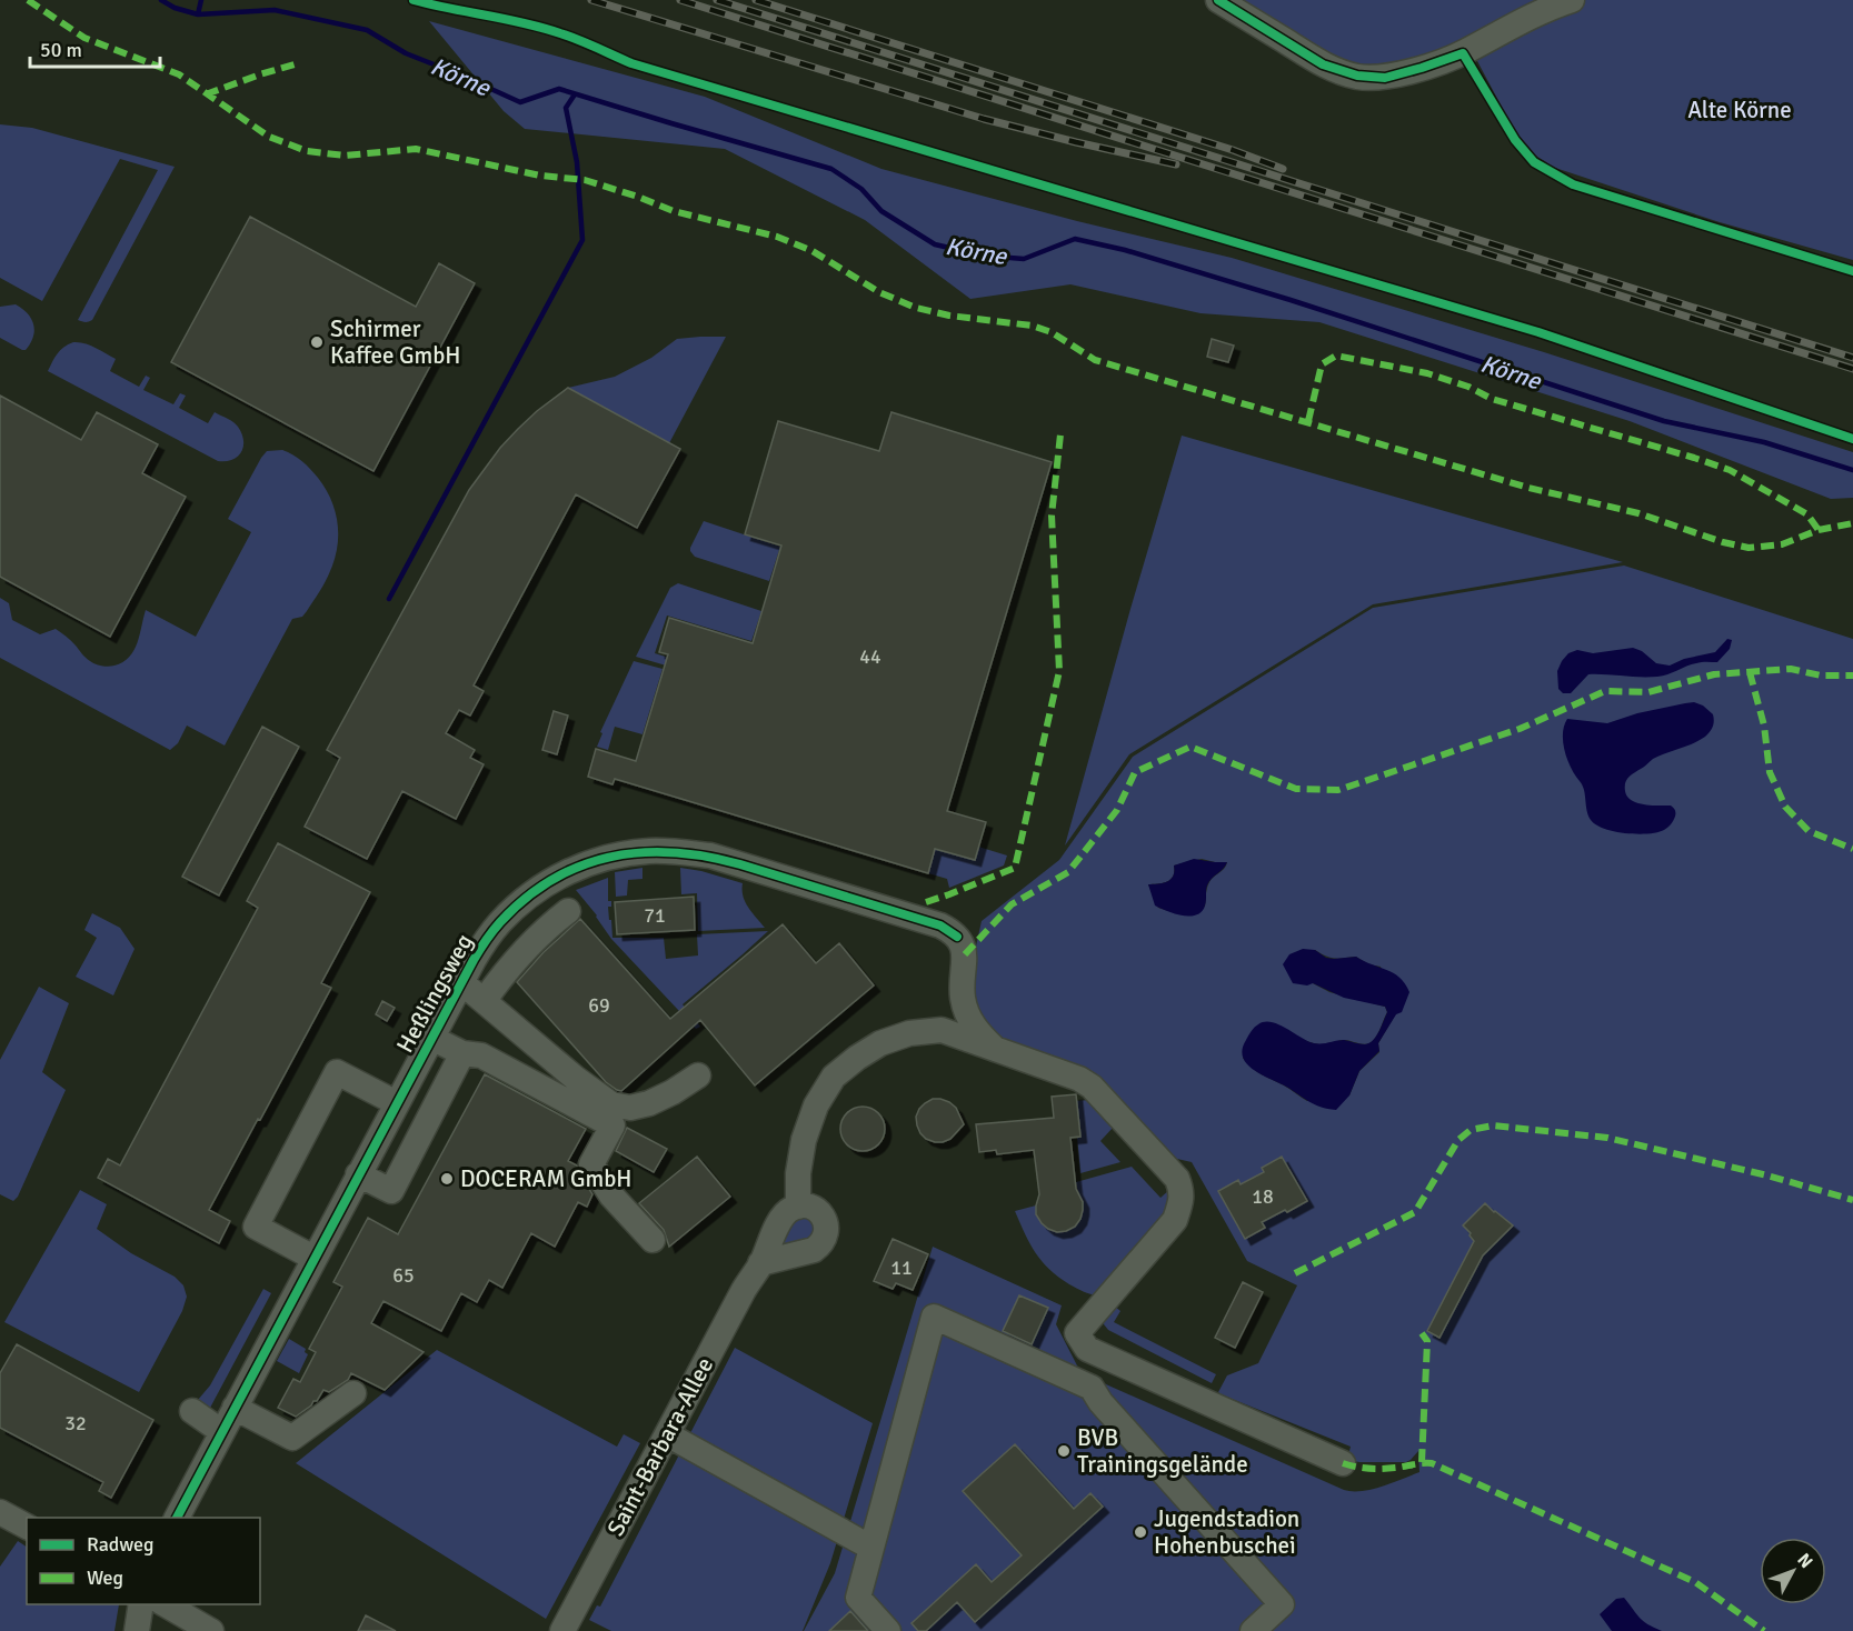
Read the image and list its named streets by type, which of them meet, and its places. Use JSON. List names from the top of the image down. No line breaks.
{"streets":{"street":["Heßlingsweg","Saint-Barbara-Allee"]},"water":["Körne"],"parks":["Alte Körne"],"places":["Schirmer Kaffee GmbH","DOCERAM GmbH","BVB Trainingsgelände","Jugendstadion Hohenbuschei"],"house_numbers":["44","71","69","18","11","65","32"],"legend":["Radweg","Weg"],"scale_bar":"50 m","north":"top right"}
